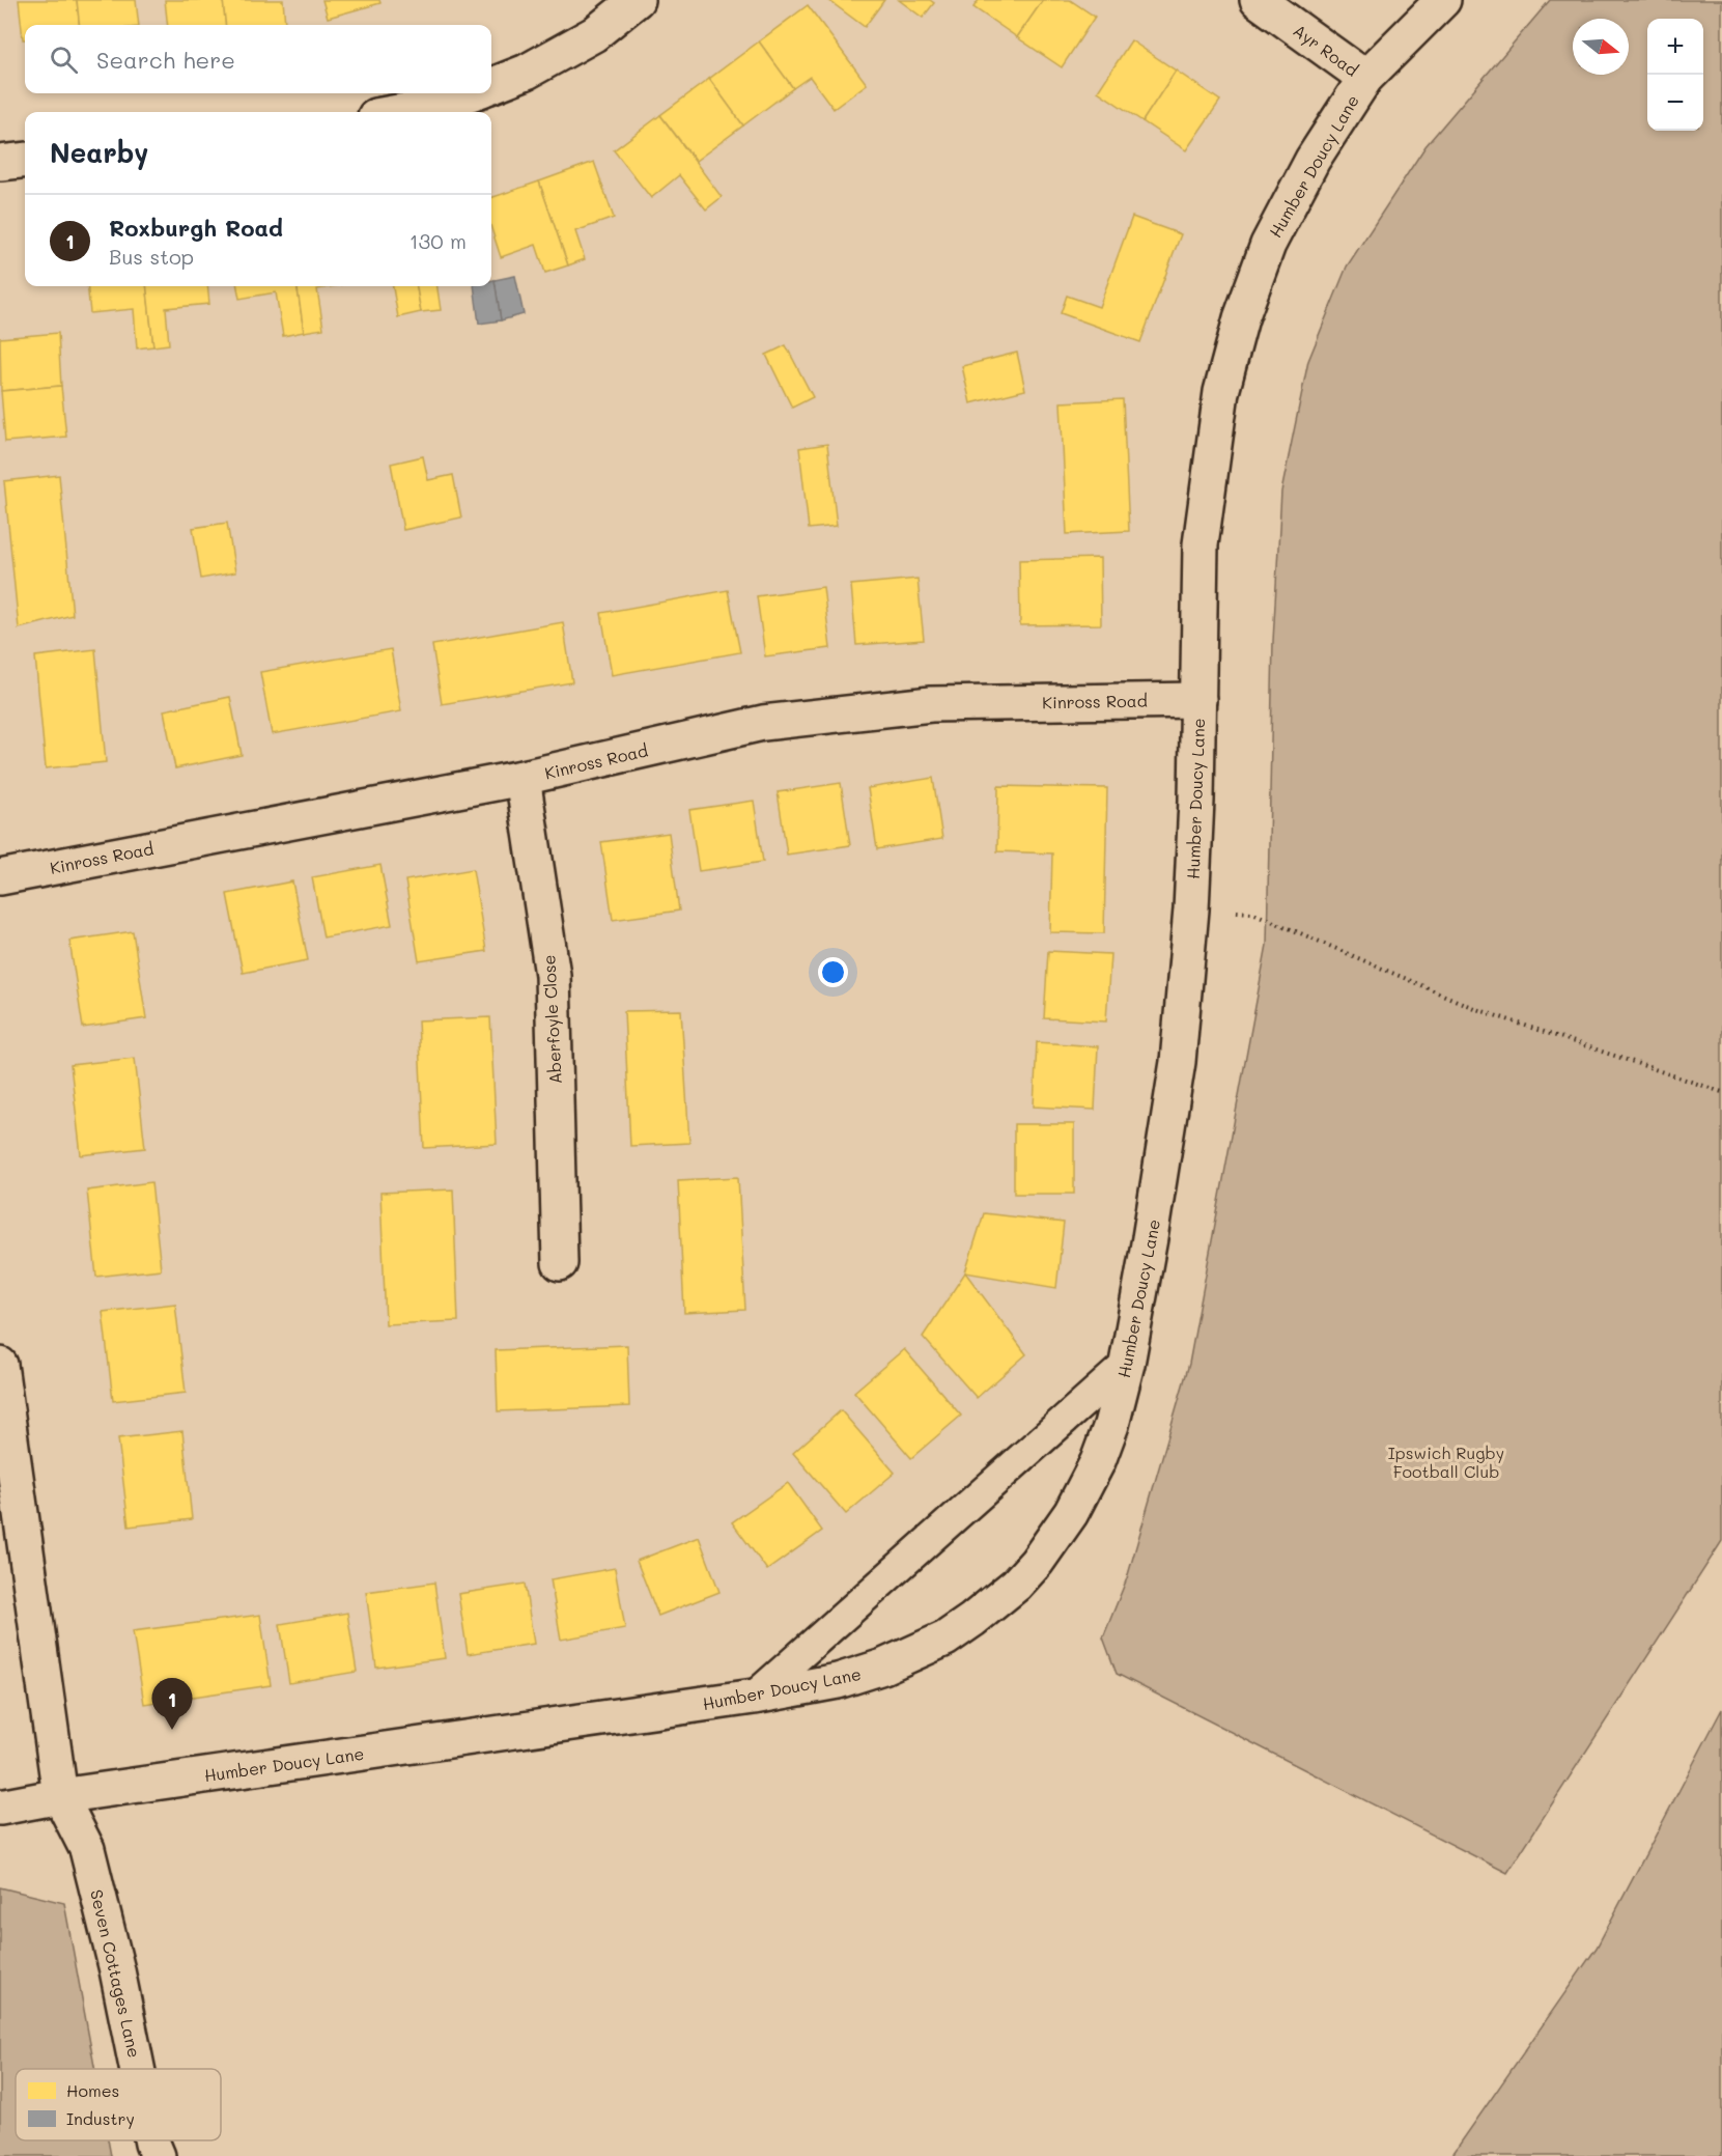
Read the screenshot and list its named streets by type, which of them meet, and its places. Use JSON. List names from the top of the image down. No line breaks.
{"streets":{"street":["Ayr Road","Humber Doucy Lane","Kinross Road","Aberfoyle Close","Seven Cottages Lane"]},"crossings":[["Ayr Road","Humber Doucy Lane"],["Humber Doucy Lane","Kinross Road"],["Humber Doucy Lane","Seven Cottages Lane"],["Kinross Road","Aberfoyle Close"]],"parks":["Ipswich Rugby Football Club"],"legend":["Homes","Industry"],"north":"right","page":{"map_buttons":["+","−"],"search":"Search here","heading":"Nearby","list":[{"mark":"1","name":"Roxburgh Road","note":"Bus stop","value":"130 m"}],"pins":"1"}}
